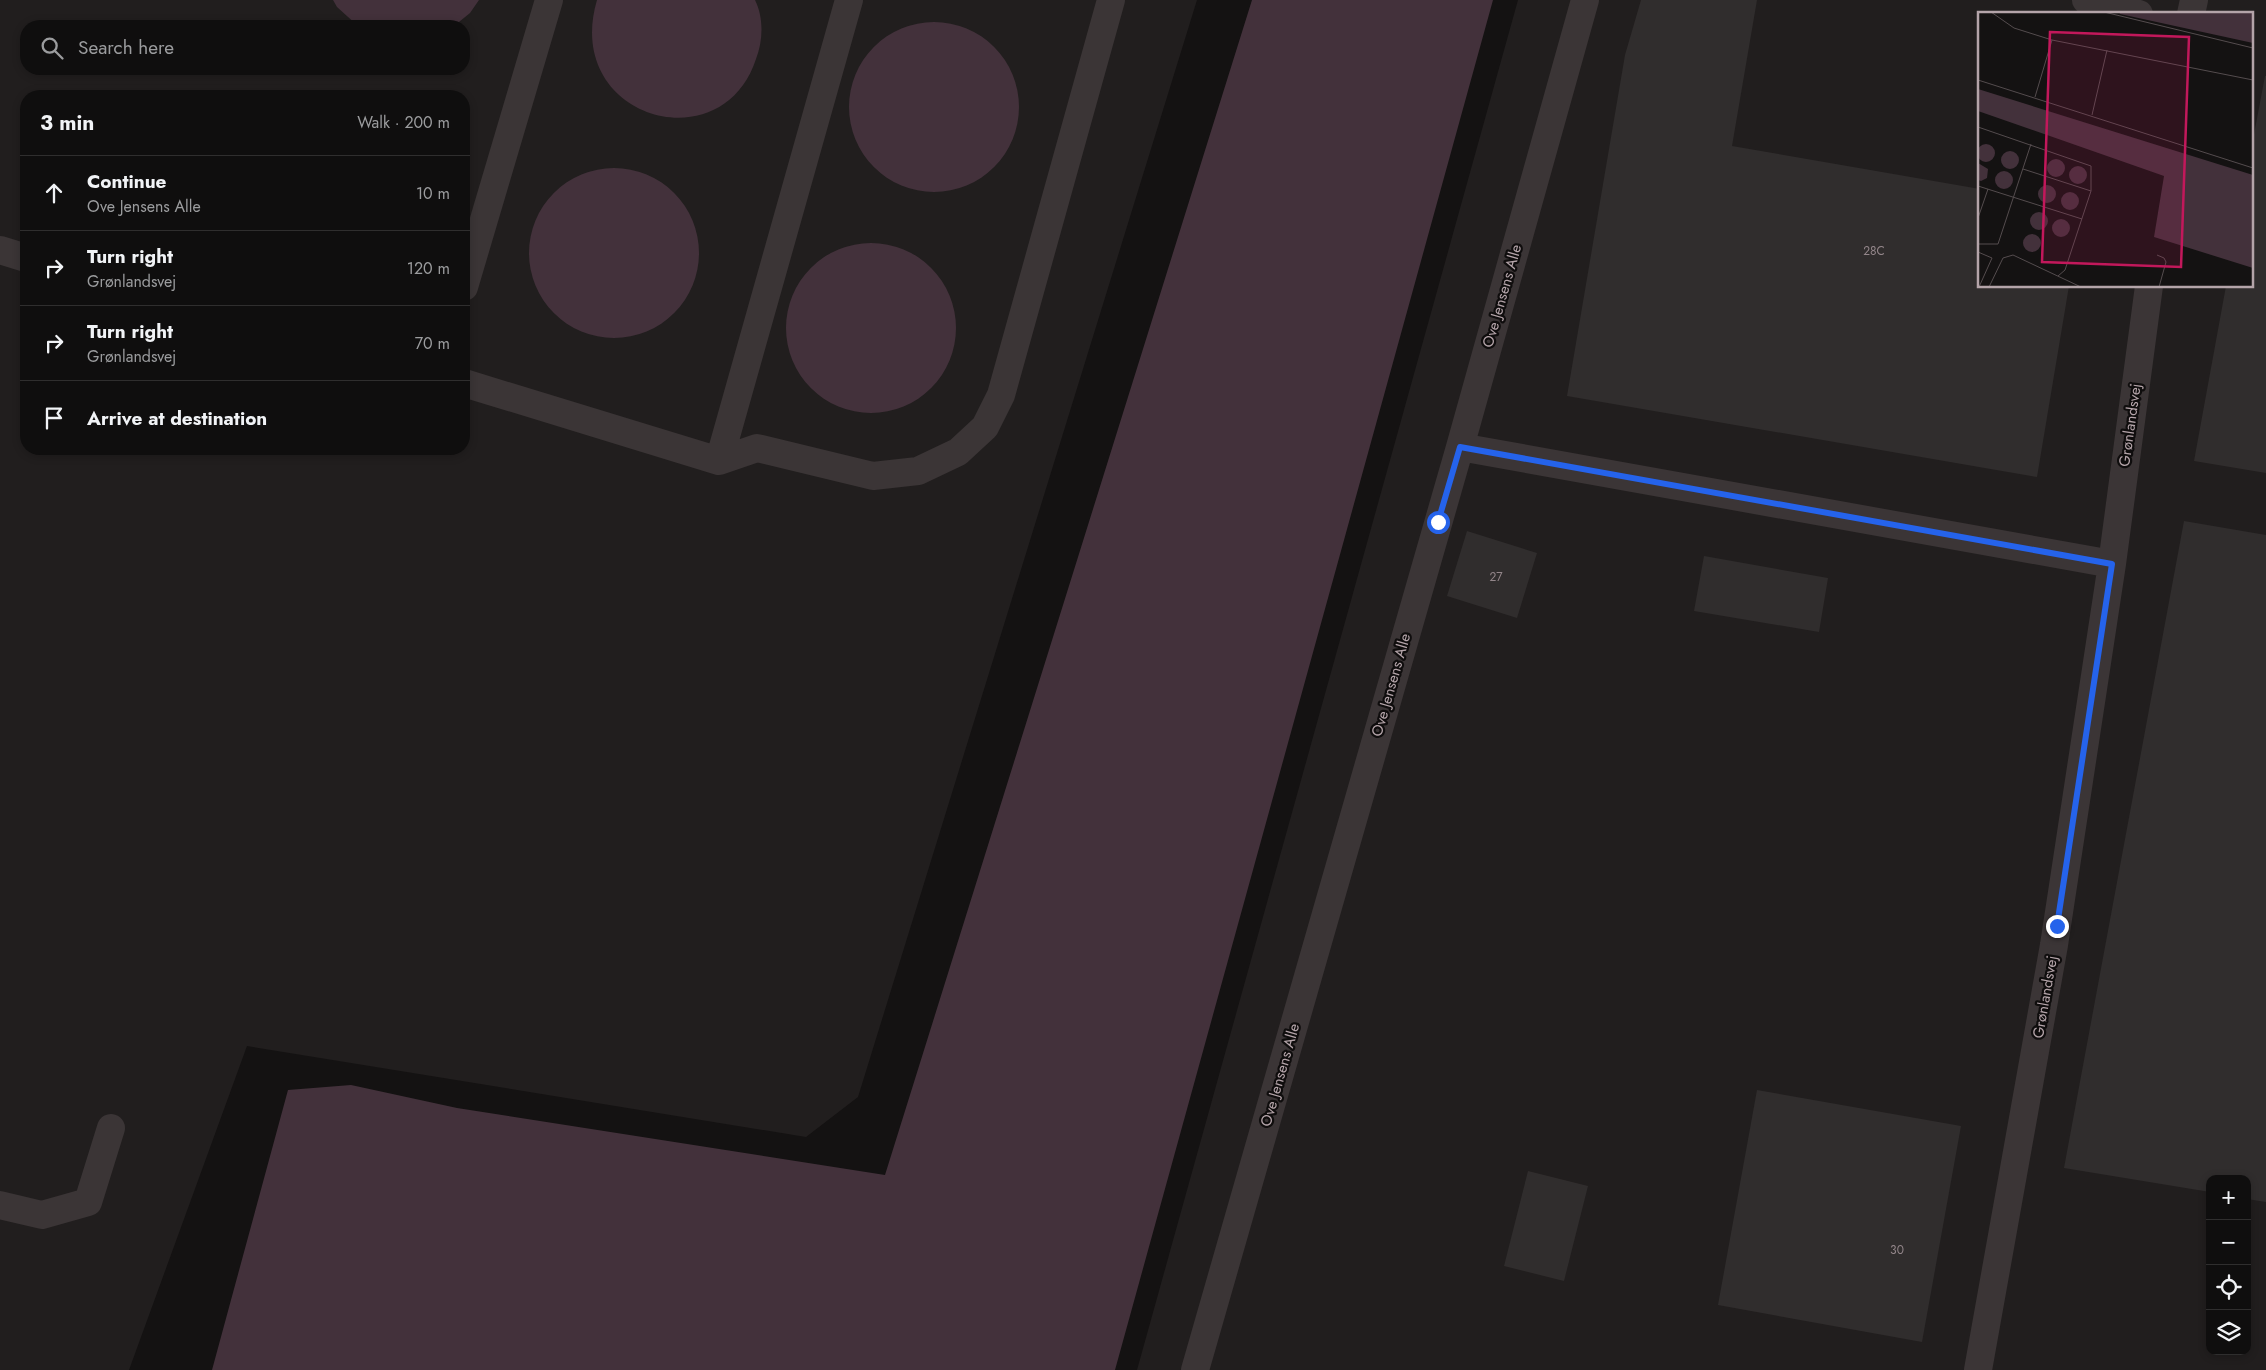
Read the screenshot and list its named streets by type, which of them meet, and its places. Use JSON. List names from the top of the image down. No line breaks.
{"streets":{"street":["Ove Jensens Alle","Grønlandsvej"]},"house_numbers":["28C","27","30"],"page":{"search":"Search here","heading":["3 min","Walk · 200 m"],"list":[["Continue","Ove Jensens Alle","10 m"],["Turn right","Grønlandsvej","120 m"],["Turn right","Grønlandsvej","70 m"],"Arrive at destination"],"map_buttons":["+","−"]}}
